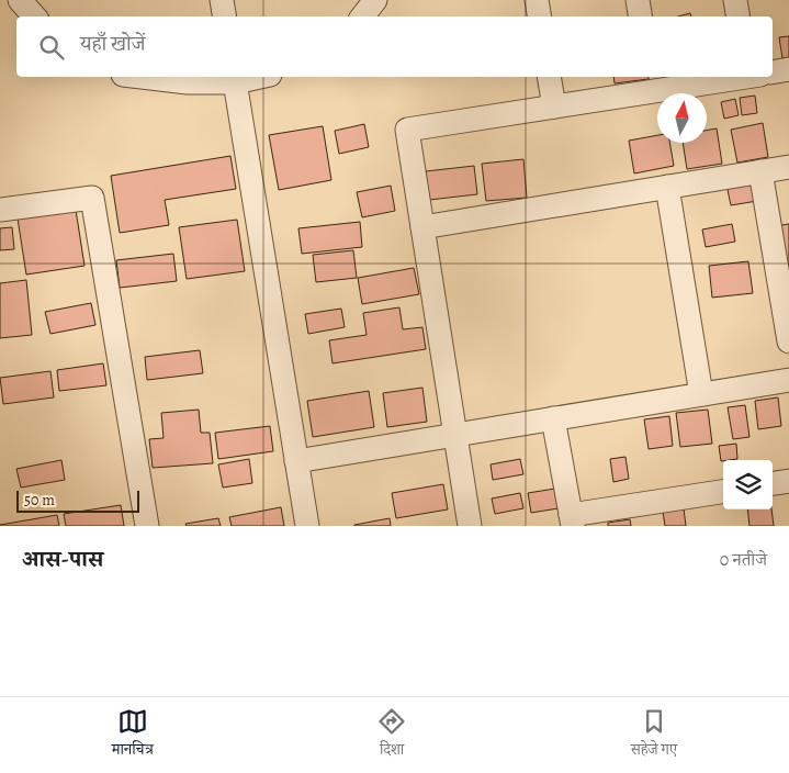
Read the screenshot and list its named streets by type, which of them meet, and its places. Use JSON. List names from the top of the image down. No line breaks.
{"scale_bar":"50 m","north":"top","page":{"search":"यहाँ खोजें","scale":"50 m","heading":["आस-पास","0 नतीजे"],"nav":["मानचित्र","दिशा","सहेजे गए"]}}
